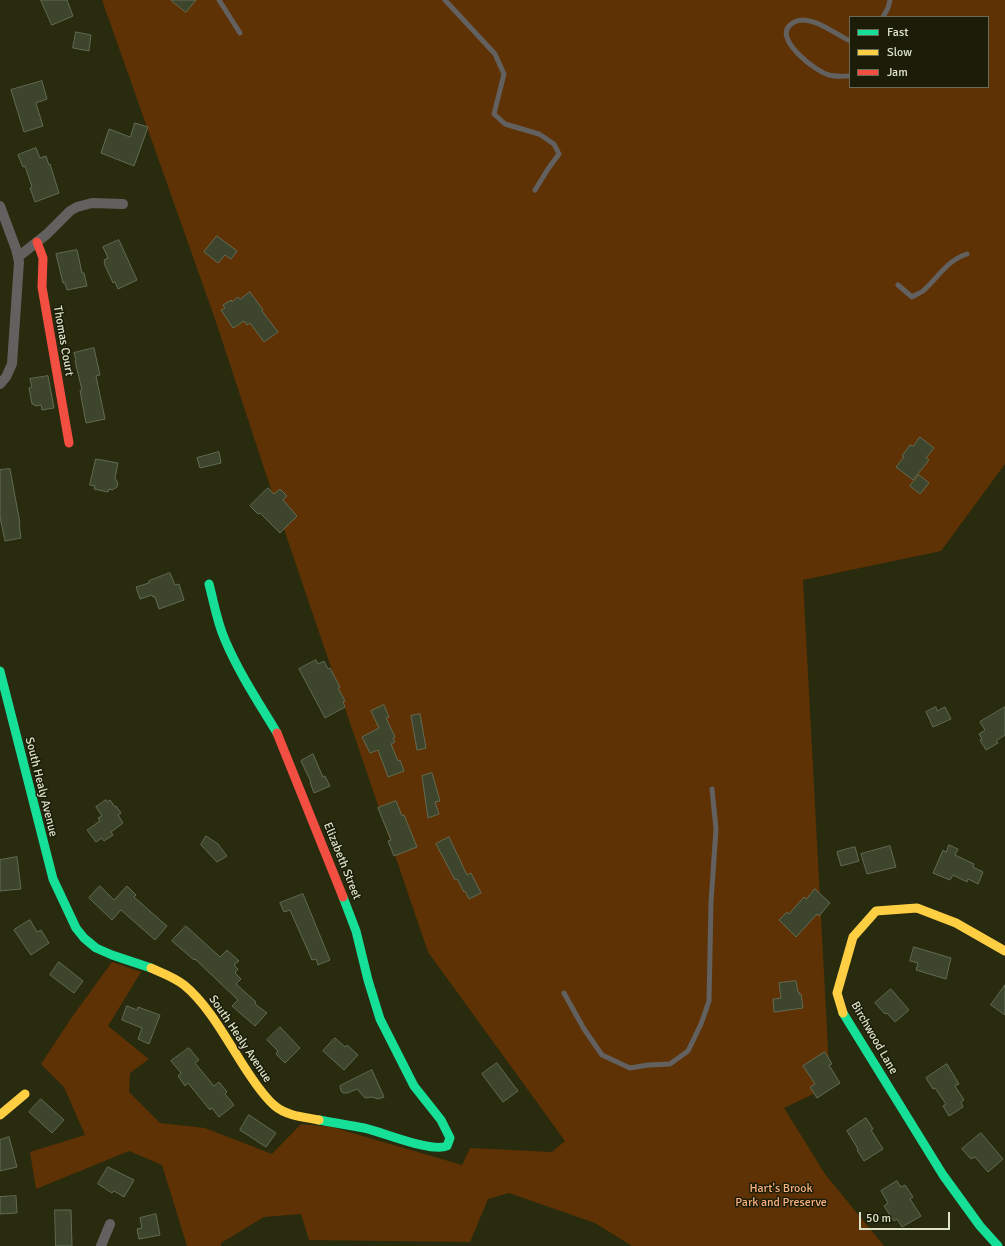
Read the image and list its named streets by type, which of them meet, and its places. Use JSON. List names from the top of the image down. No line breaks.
{"streets":{"street":["Thomas Court","South Healy Avenue","Elizabeth Street","Birchwood Lane"]},"crossings":[["South Healy Avenue","Elizabeth Street"]],"parks":["Hart's Brook Park and Preserve"],"legend":["Fast","Slow","Jam"],"scale_bar":"50 m"}
